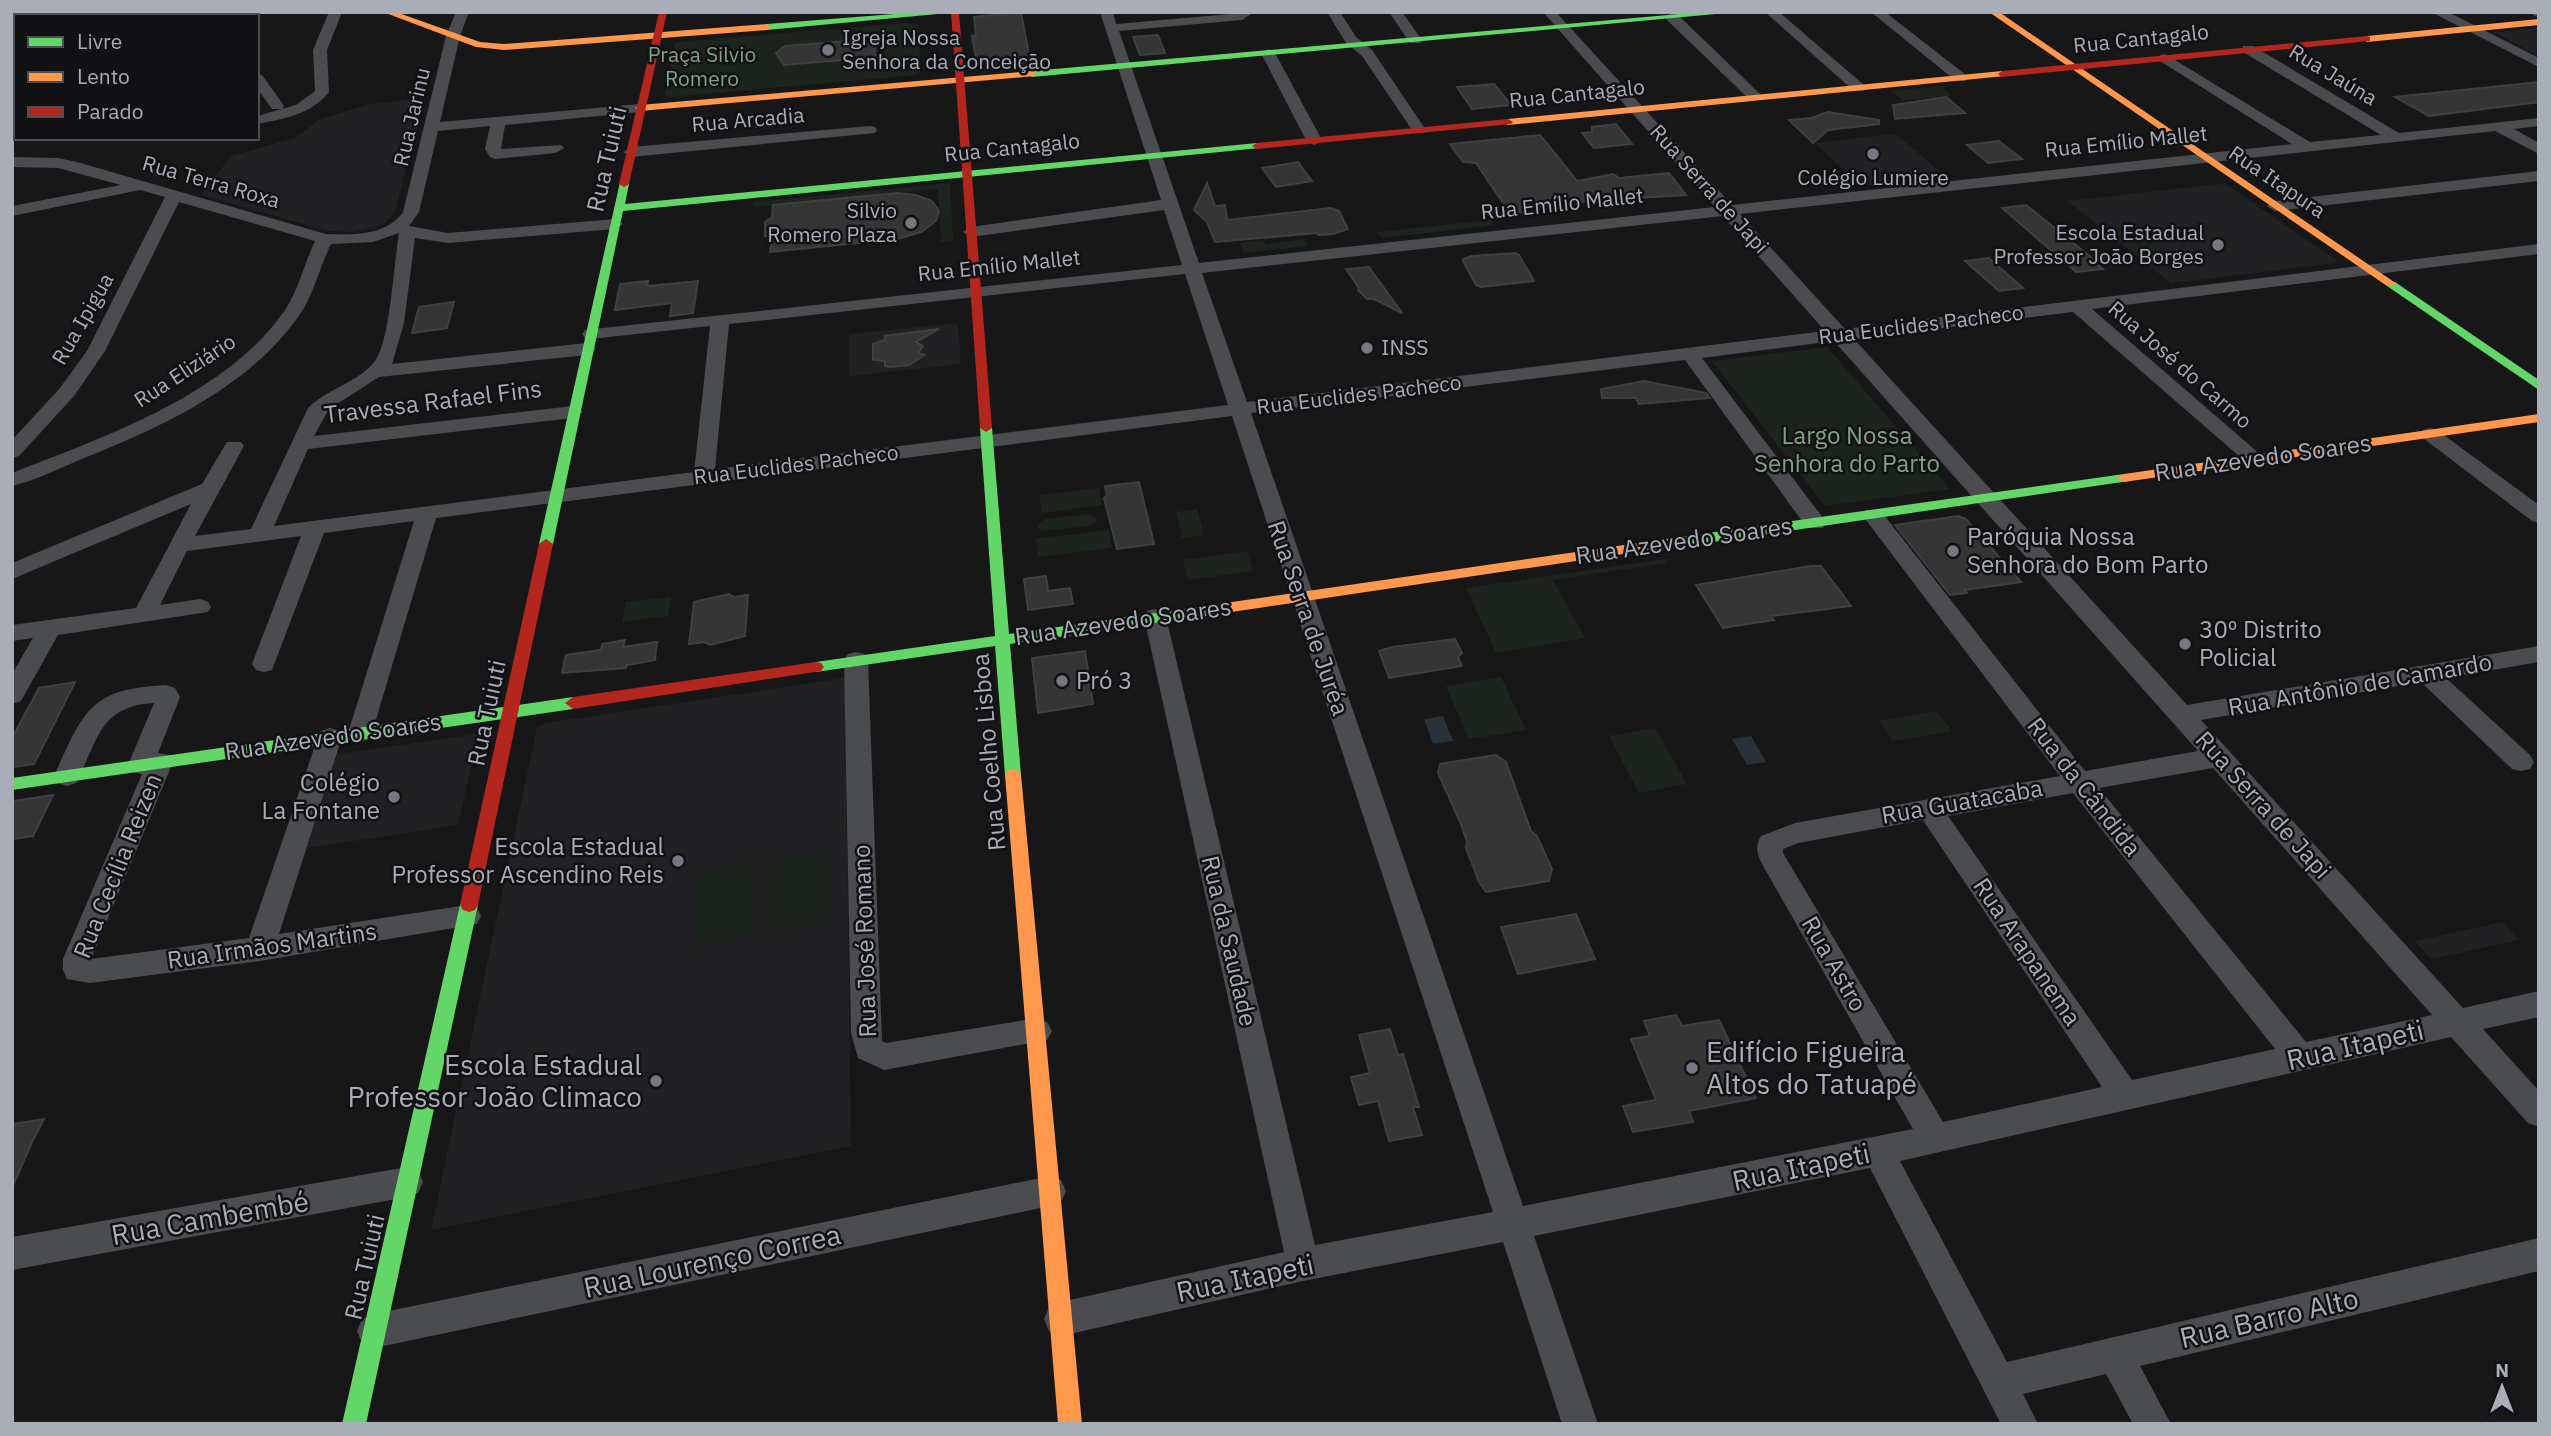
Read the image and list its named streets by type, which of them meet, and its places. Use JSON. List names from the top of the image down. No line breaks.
{"streets":{"street":["Rua Cantagalo","Rua Jaúna","Rua Jarinu","Rua Arcadia","Rua Emílio Mallet","Rua Tuiuti","Rua Terra Roxa","Rua Itapura","Rua Serra de Japi","Rua Ipigua","Rua Euclides Pacheco","Rua José do Carmo","Rua Eliziário","Travessa Rafael Fins","Rua Azevedo Soares","Rua Serra de Juréa","Rua Antônio de Camardo","Rua Coelho Lisboa","Rua da Cândida","Rua Guatacaba","Rua Cecília Reizen","Rua José Romano","Rua da Saudade","Rua Irmãos Martins","Rua Arapanema","Rua Astro","Rua Itapeti","Rua Cambembé","Rua Lourenço Correa","Rua Barro Alto"]},"crossings":[["Rua Cantagalo","Rua Jaúna"],["Rua Cantagalo","Rua Tuiuti"],["Rua Cantagalo","Rua Itapura"],["Rua Cantagalo","Rua Serra de Japi"],["Rua Cantagalo","Rua Serra de Juréa"],["Rua Cantagalo","Rua Coelho Lisboa"],["Rua Jaúna","Rua Emílio Mallet"],["Rua Jarinu","Rua Terra Roxa"],["Rua Arcadia","Rua Tuiuti"],["Rua Emílio Mallet","Rua Tuiuti"],["Rua Emílio Mallet","Rua Itapura"],["Rua Emílio Mallet","Rua Serra de Japi"],["Rua Emílio Mallet","Rua Serra de Juréa"],["Rua Emílio Mallet","Rua Coelho Lisboa"],["Rua Tuiuti","Rua Euclides Pacheco"],["Rua Tuiuti","Travessa Rafael Fins"],["Rua Tuiuti","Rua Azevedo Soares"],["Rua Tuiuti","Rua Irmãos Martins"],["Rua Tuiuti","Rua Cambembé"],["Rua Tuiuti","Rua Lourenço Correa"],["Rua Terra Roxa","Rua Ipigua"],["Rua Terra Roxa","Rua Eliziário"],["Rua Itapura","Rua Euclides Pacheco"],["Rua Serra de Japi","Rua Euclides Pacheco"],["Rua Serra de Japi","Rua Azevedo Soares"],["Rua Serra de Japi","Rua Antônio de Camardo"],["Rua Serra de Japi","Rua Guatacaba"],["Rua Serra de Japi","Rua Itapeti"],["Rua Euclides Pacheco","Rua José do Carmo"],["Rua Euclides Pacheco","Rua Serra de Juréa"],["Rua Euclides Pacheco","Rua Coelho Lisboa"],["Rua José do Carmo","Rua Azevedo Soares"],["Rua Azevedo Soares","Rua Serra de Juréa"],["Rua Azevedo Soares","Rua Coelho Lisboa"],["Rua Azevedo Soares","Rua Cecília Reizen"],["Rua Azevedo Soares","Rua José Romano"],["Rua Azevedo Soares","Rua da Saudade"],["Rua Serra de Juréa","Rua Itapeti"],["Rua Coelho Lisboa","Rua José Romano"],["Rua Coelho Lisboa","Rua Itapeti"],["Rua Coelho Lisboa","Rua Lourenço Correa"],["Rua da Cândida","Rua Guatacaba"],["Rua da Cândida","Rua Itapeti"],["Rua Guatacaba","Rua Arapanema"],["Rua Guatacaba","Rua Astro"],["Rua Cecília Reizen","Rua Irmãos Martins"],["Rua da Saudade","Rua Itapeti"],["Rua Arapanema","Rua Itapeti"],["Rua Astro","Rua Itapeti"]],"parks":["Praça Silvio Romero","Largo Nossa Senhora do Parto"],"places":["Igreja Nossa Senhora da Conceição","Colégio Lumiere","Silvio Romero Plaza","Escola Estadual Professor João Borges","INSS","Paróquia Nossa Senhora do Bom Parto","30º Distrito Policial","Pró 3","Colégio La Fontane","Escola Estadual Professor Ascendino Reis","Edifício Figueira Altos do Tatuapé","Escola Estadual Professor João Climaco"],"legend":["Livre","Lento","Parado"],"north":"top"}
